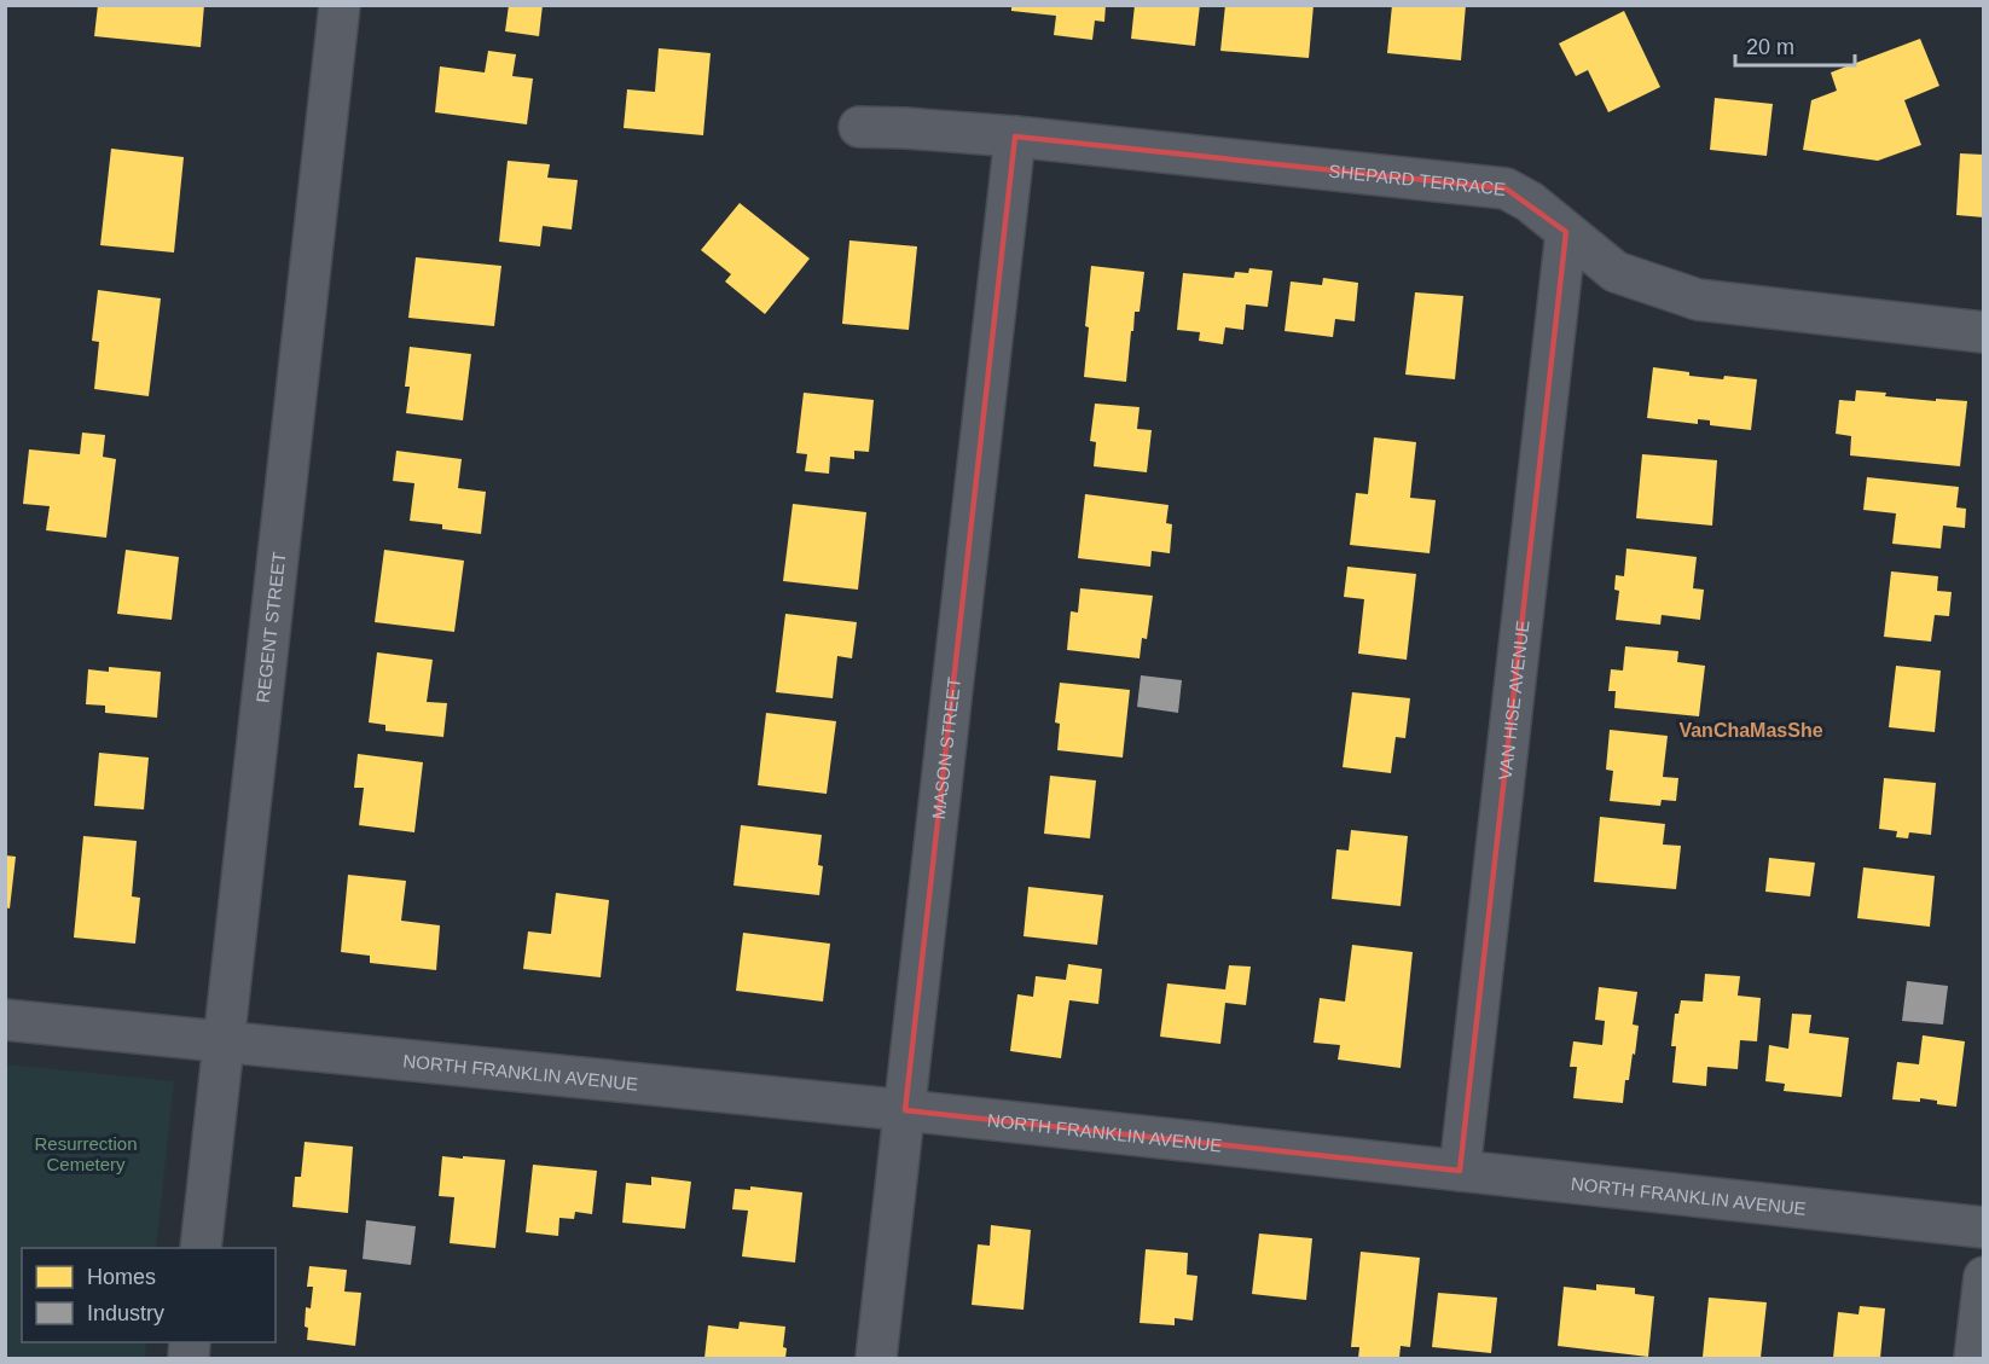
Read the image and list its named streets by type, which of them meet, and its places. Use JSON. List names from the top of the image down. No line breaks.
{"streets":{"street":["SHEPARD TERRACE","REGENT STREET","VAN HISE AVENUE","MASON STREET","NORTH FRANKLIN AVENUE"]},"crossings":[["SHEPARD TERRACE","VAN HISE AVENUE"],["SHEPARD TERRACE","MASON STREET"],["REGENT STREET","NORTH FRANKLIN AVENUE"],["VAN HISE AVENUE","NORTH FRANKLIN AVENUE"],["MASON STREET","NORTH FRANKLIN AVENUE"]],"districts":["VanChaMasShe"],"parks":["Resurrection Cemetery"],"legend":["Homes","Industry"],"scale_bar":"20 m"}
